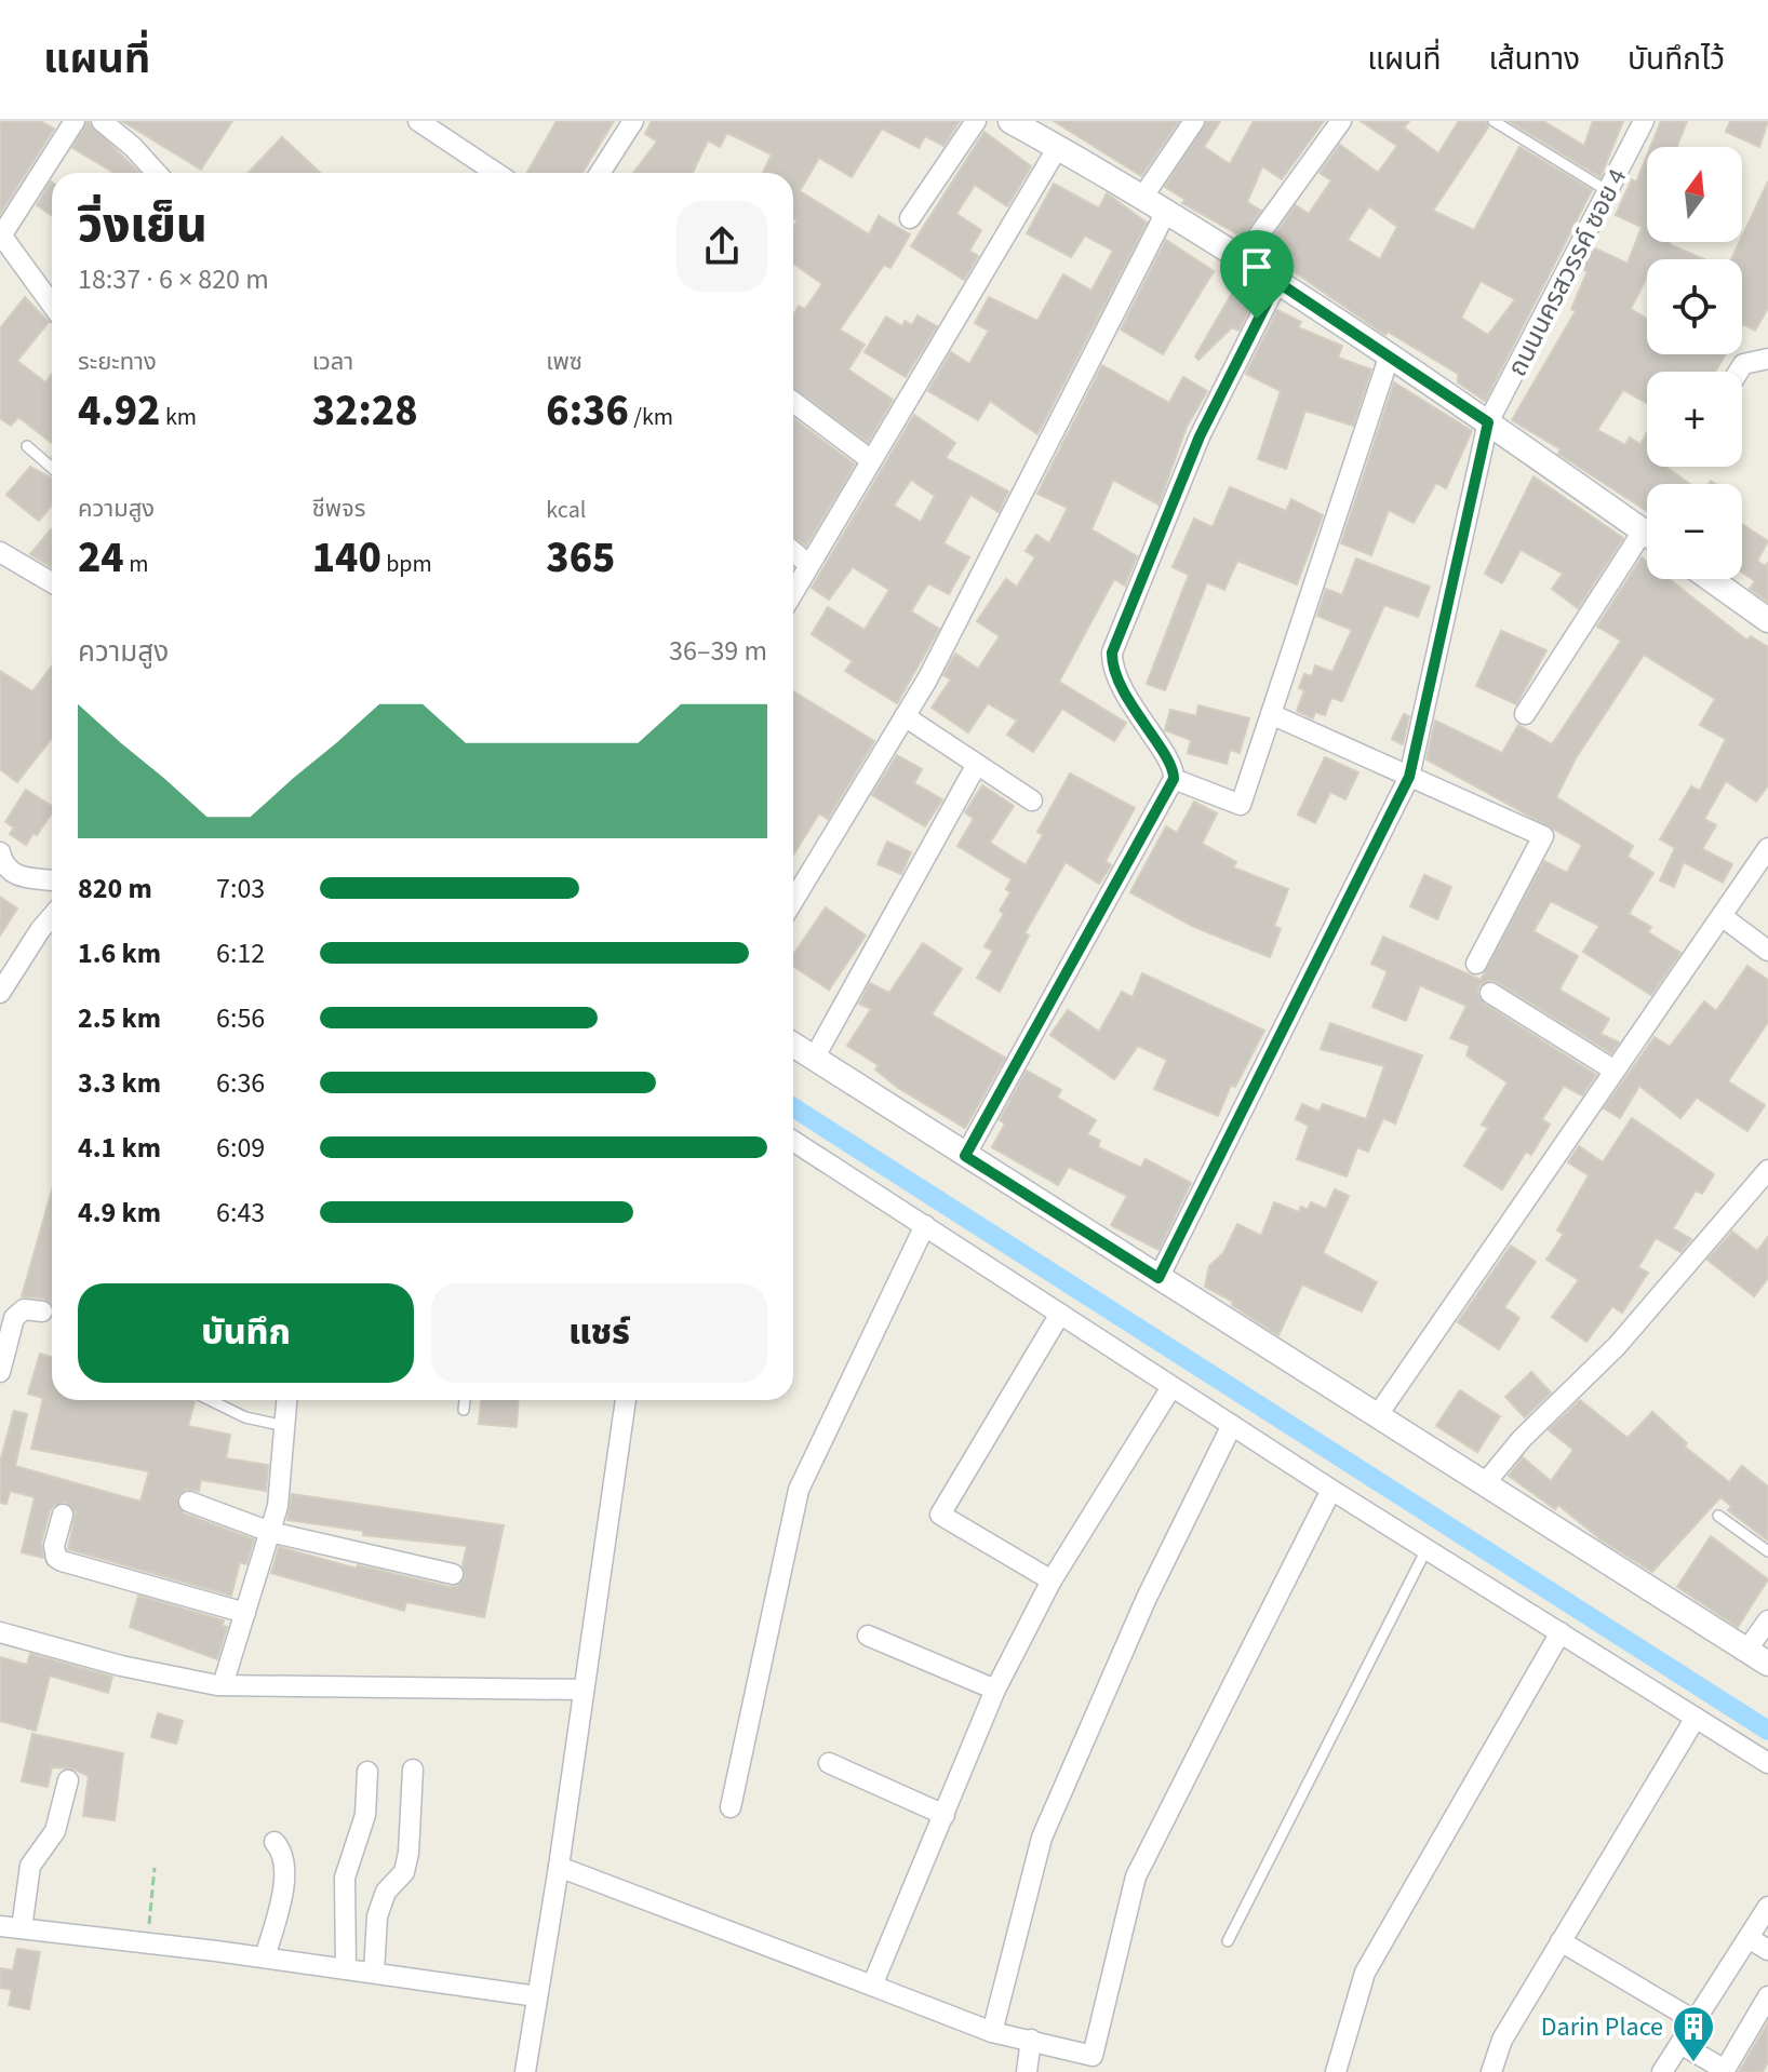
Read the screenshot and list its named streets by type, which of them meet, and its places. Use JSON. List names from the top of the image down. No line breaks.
{"streets":{"street":["ถนนนครสวรรค์ ซอย 4"]},"places":{"building":["Darin Place"]},"north":"top","page":{"header":"แผนที่","nav":["แผนที่","เส้นทาง","บันทึกไว้"],"map_buttons":["+","−"],"heading":["วิ่งเย็น","18:37 · 6 × 820 m"],"stats":[["ระยะทาง","4.92 km"],["เวลา","32:28"],["เพซ","6:36 /km"],["ความสูง","24 m"],["ชีพจร","140 bpm"],["kcal","365"]],"chart":["ความสูง","36–39 m"],"list":[{"name":"820 m","note":"7:03"},{"name":"1.6 km","note":"6:12"},{"name":"2.5 km","note":"6:56"},{"name":"3.3 km","note":"6:36"},{"name":"4.1 km","note":"6:09"},{"name":"4.9 km","note":"6:43"}],"buttons":["บันทึก","แชร์"]}}
